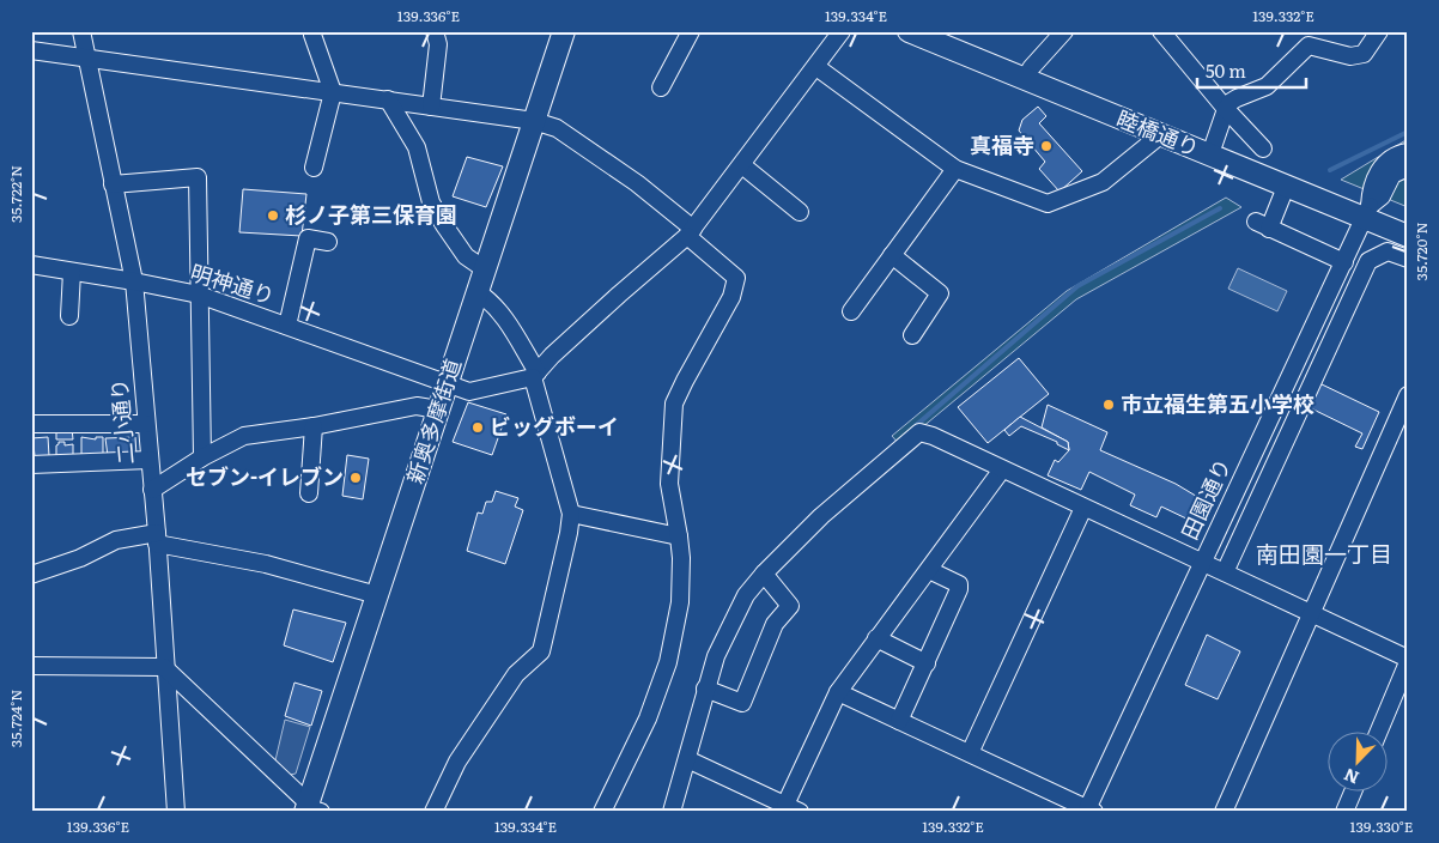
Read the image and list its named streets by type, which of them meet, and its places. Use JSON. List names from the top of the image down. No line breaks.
{"streets":{"main road":["睦橋通り","新奥多摩街道"],"street":["明神通り","二小通り","田園通り"]},"crossings":[["睦橋通り","田園通り"],["明神通り","二小通り"],["明神通り","新奥多摩街道"]],"districts":["南田園一丁目"],"places":["真福寺","杉ノ子第三保育園","市立福生第五小学校","ビッグボーイ","セブン-イレブン"],"scale_bar":"50 m","north":"bottom left","coordinates":["139.336°E","139.334°E","139.332°E","35.722°N","35.720°N","35.724°N","139.330°E"]}
